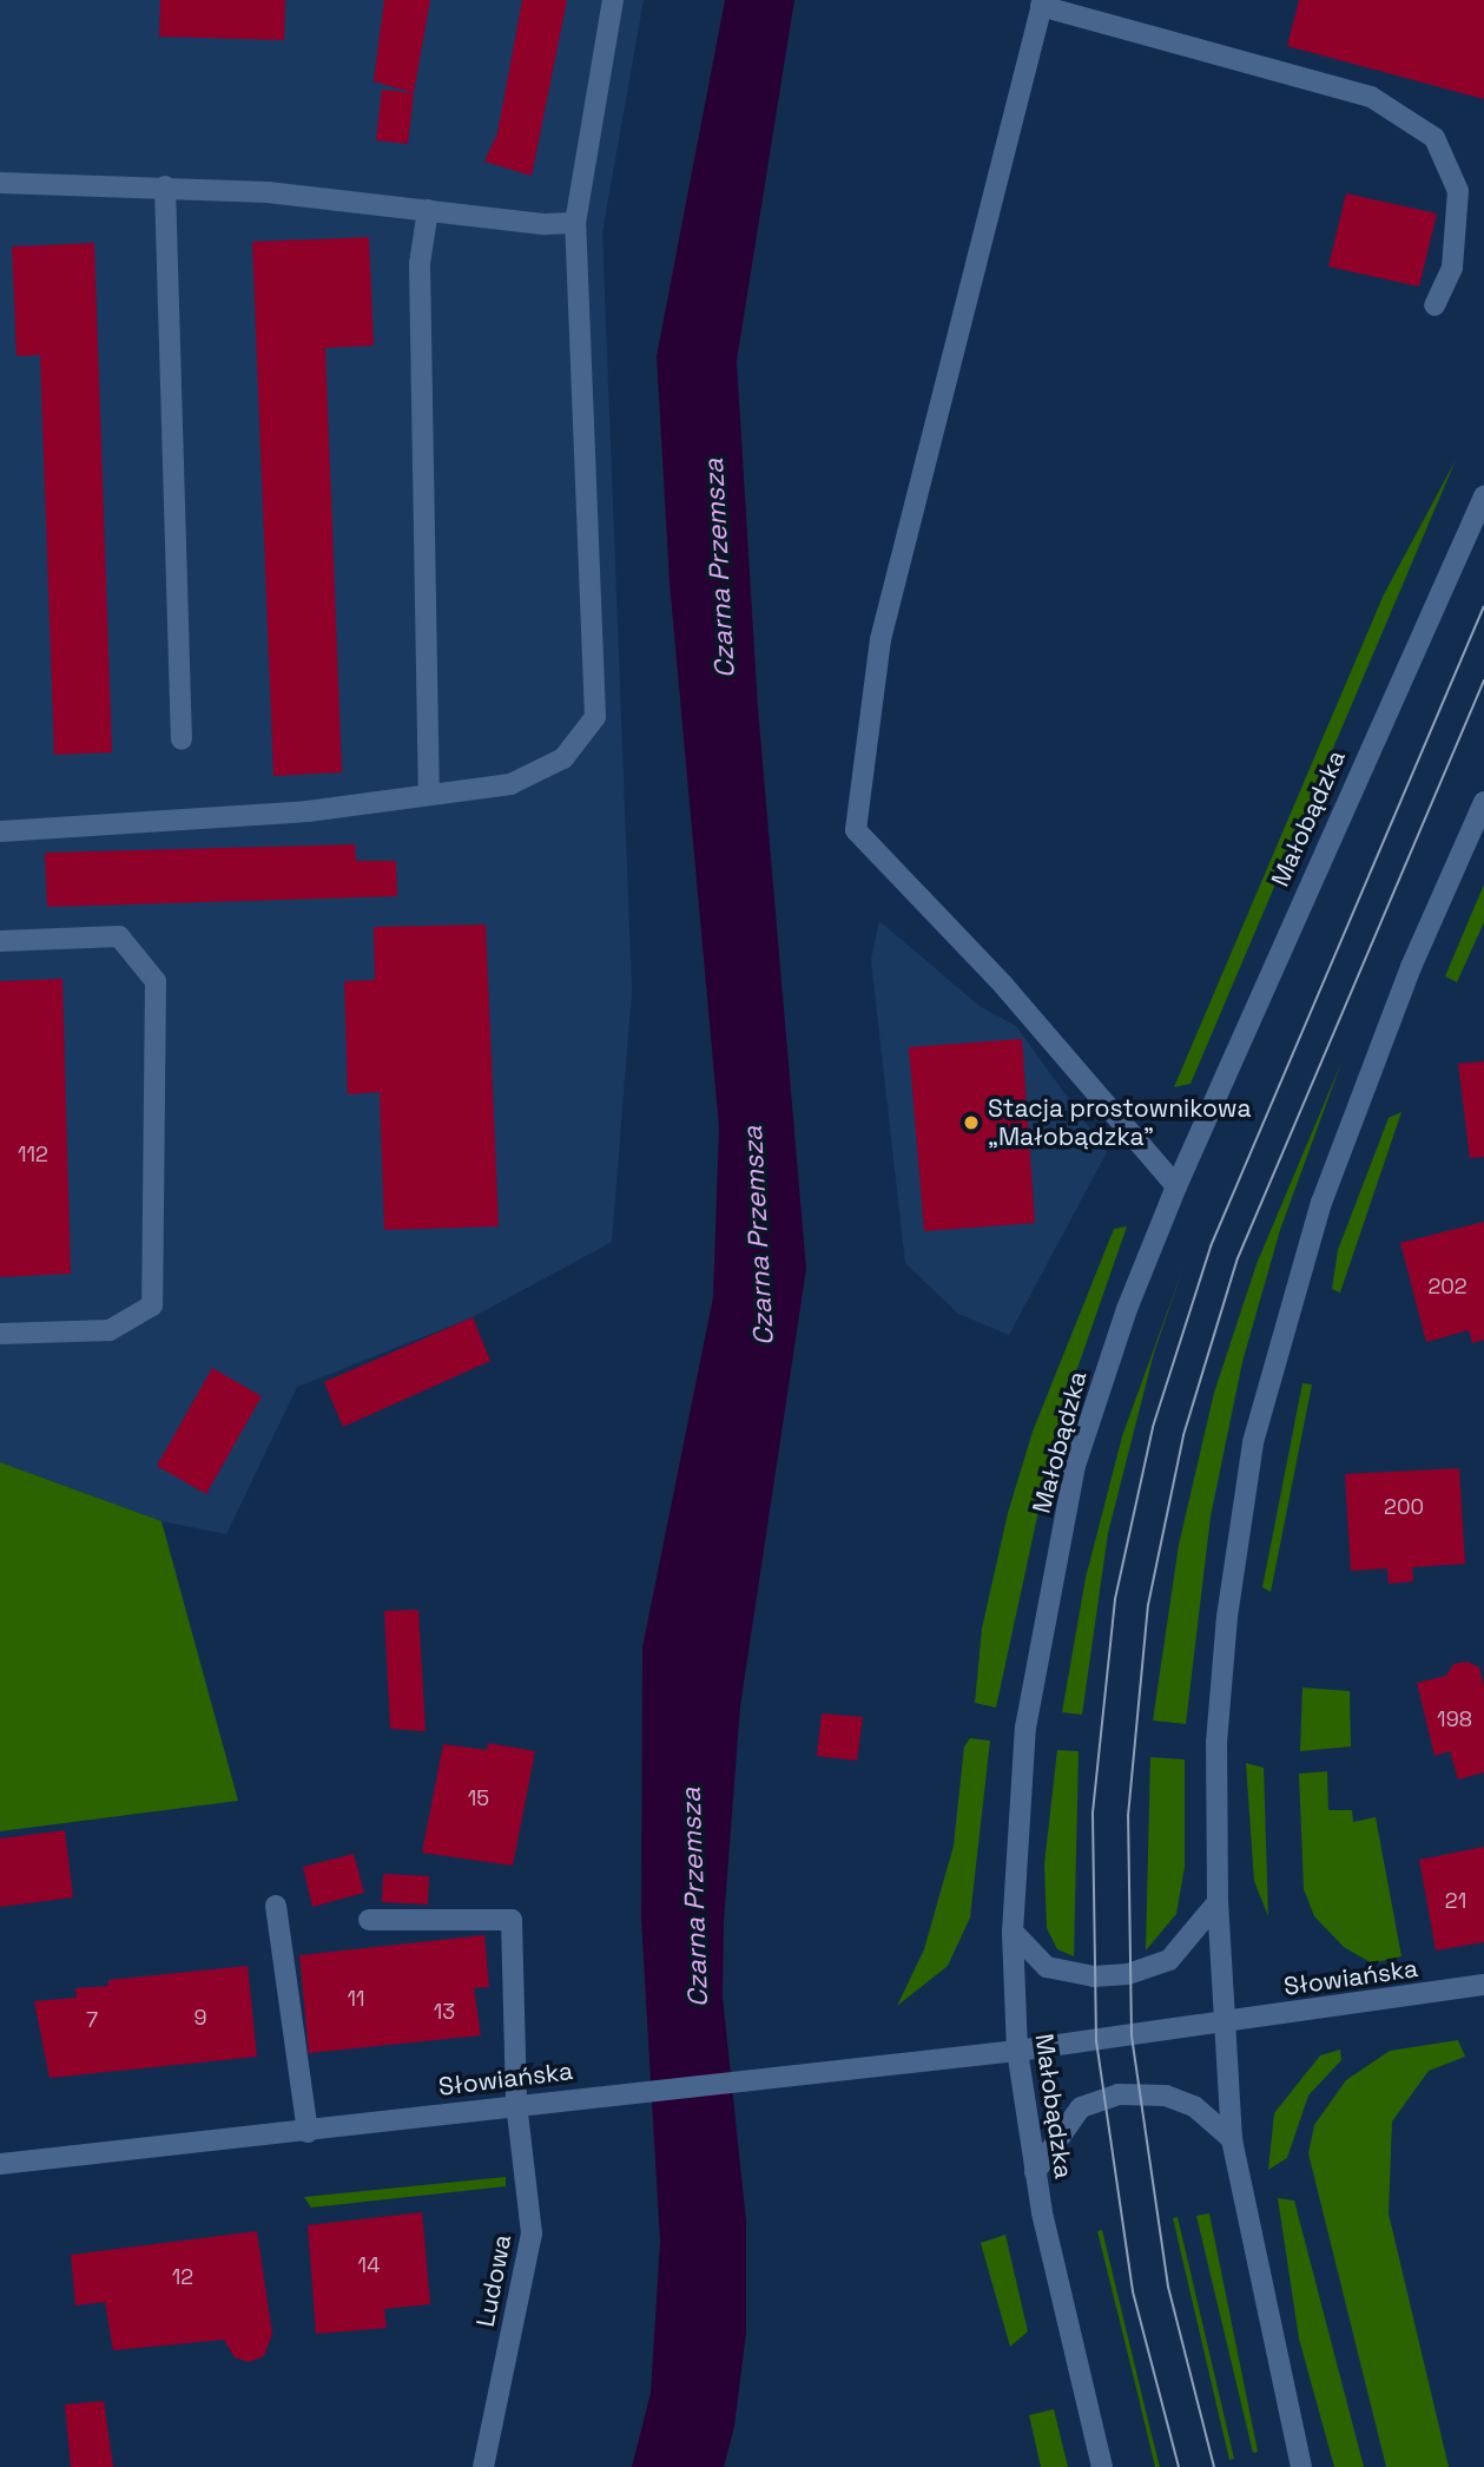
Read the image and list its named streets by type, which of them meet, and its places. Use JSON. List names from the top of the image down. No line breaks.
{"streets":{"street":["Małobądzka","Słowiańska","Ludowa"]},"crossings":[["Małobądzka","Słowiańska"],["Słowiańska","Ludowa"]],"water":["Czarna Przemsza"],"places":["Stacja prostownikowa „Małobądzka”"],"house_numbers":["112","202","200","198","15","21","11","13","9","7","14","12"]}
